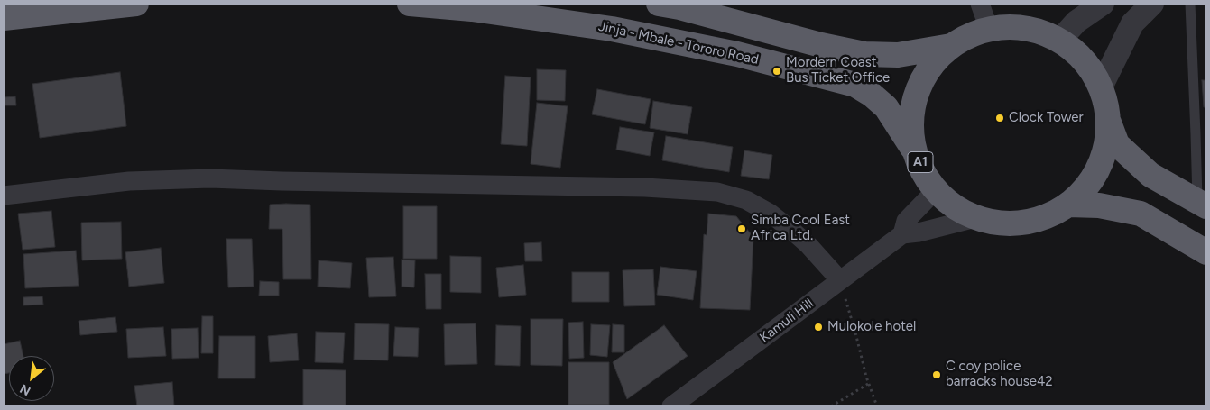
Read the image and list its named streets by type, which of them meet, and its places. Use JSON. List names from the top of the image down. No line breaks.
{"streets":{"highway":["Jinja - Mbale - Tororo Road","A1"],"street":["Kamuli Hill"]},"crossings":[["Jinja - Mbale - Tororo Road","A1"],["A1","Kamuli Hill"]],"places":["Mordern Coast Bus Ticket Office","Clock Tower","Simba Cool East Africa Ltd.","Mulokole hotel","C coy police barracks house42"],"north":"bottom left"}
